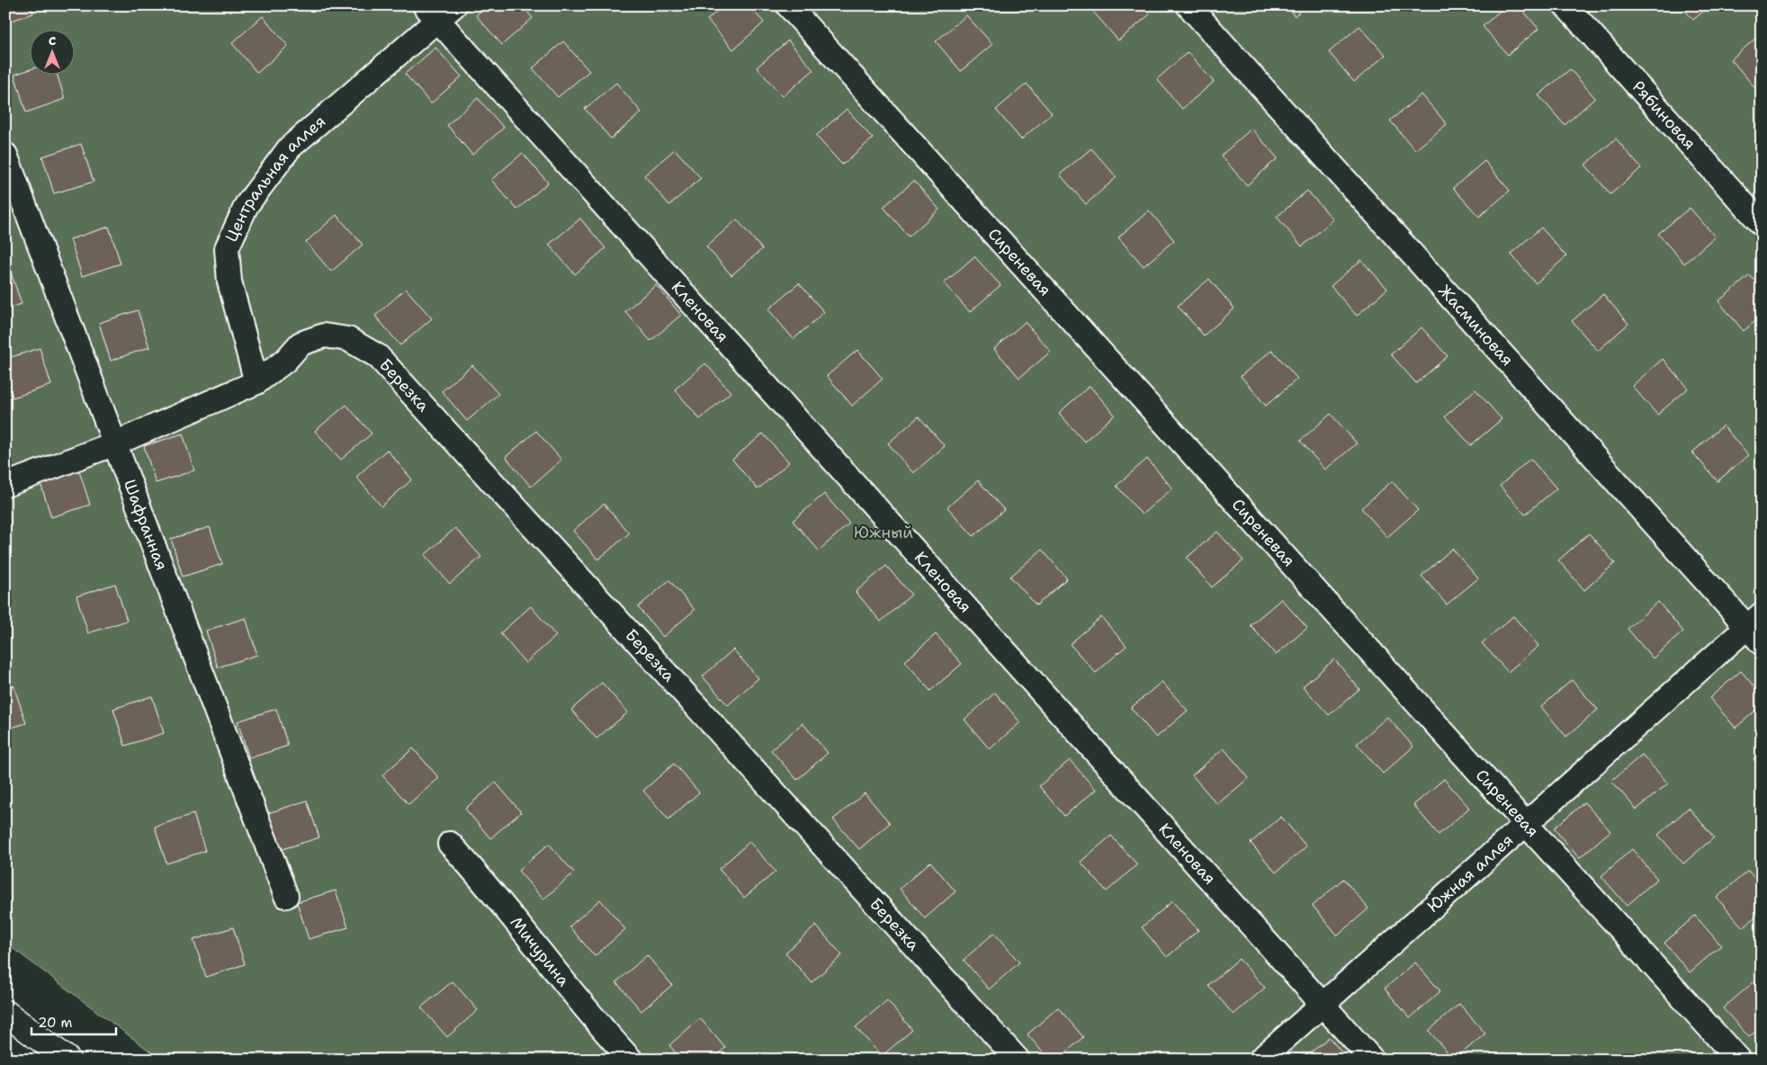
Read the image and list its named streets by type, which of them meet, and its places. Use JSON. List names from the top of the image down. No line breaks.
{"streets":{"street":["Рябиновая","Центральная аллея","Сиреневая","Кленовая","Жасминовая","Березка","Шафранная","Южная аллея","Мичурина"]},"crossings":[["Центральная аллея","Кленовая"],["Центральная аллея","Березка"],["Сиреневая","Южная аллея"],["Кленовая","Южная аллея"],["Жасминовая","Южная аллея"]],"parks":["Южный"],"scale_bar":"20 m","north":"top"}
